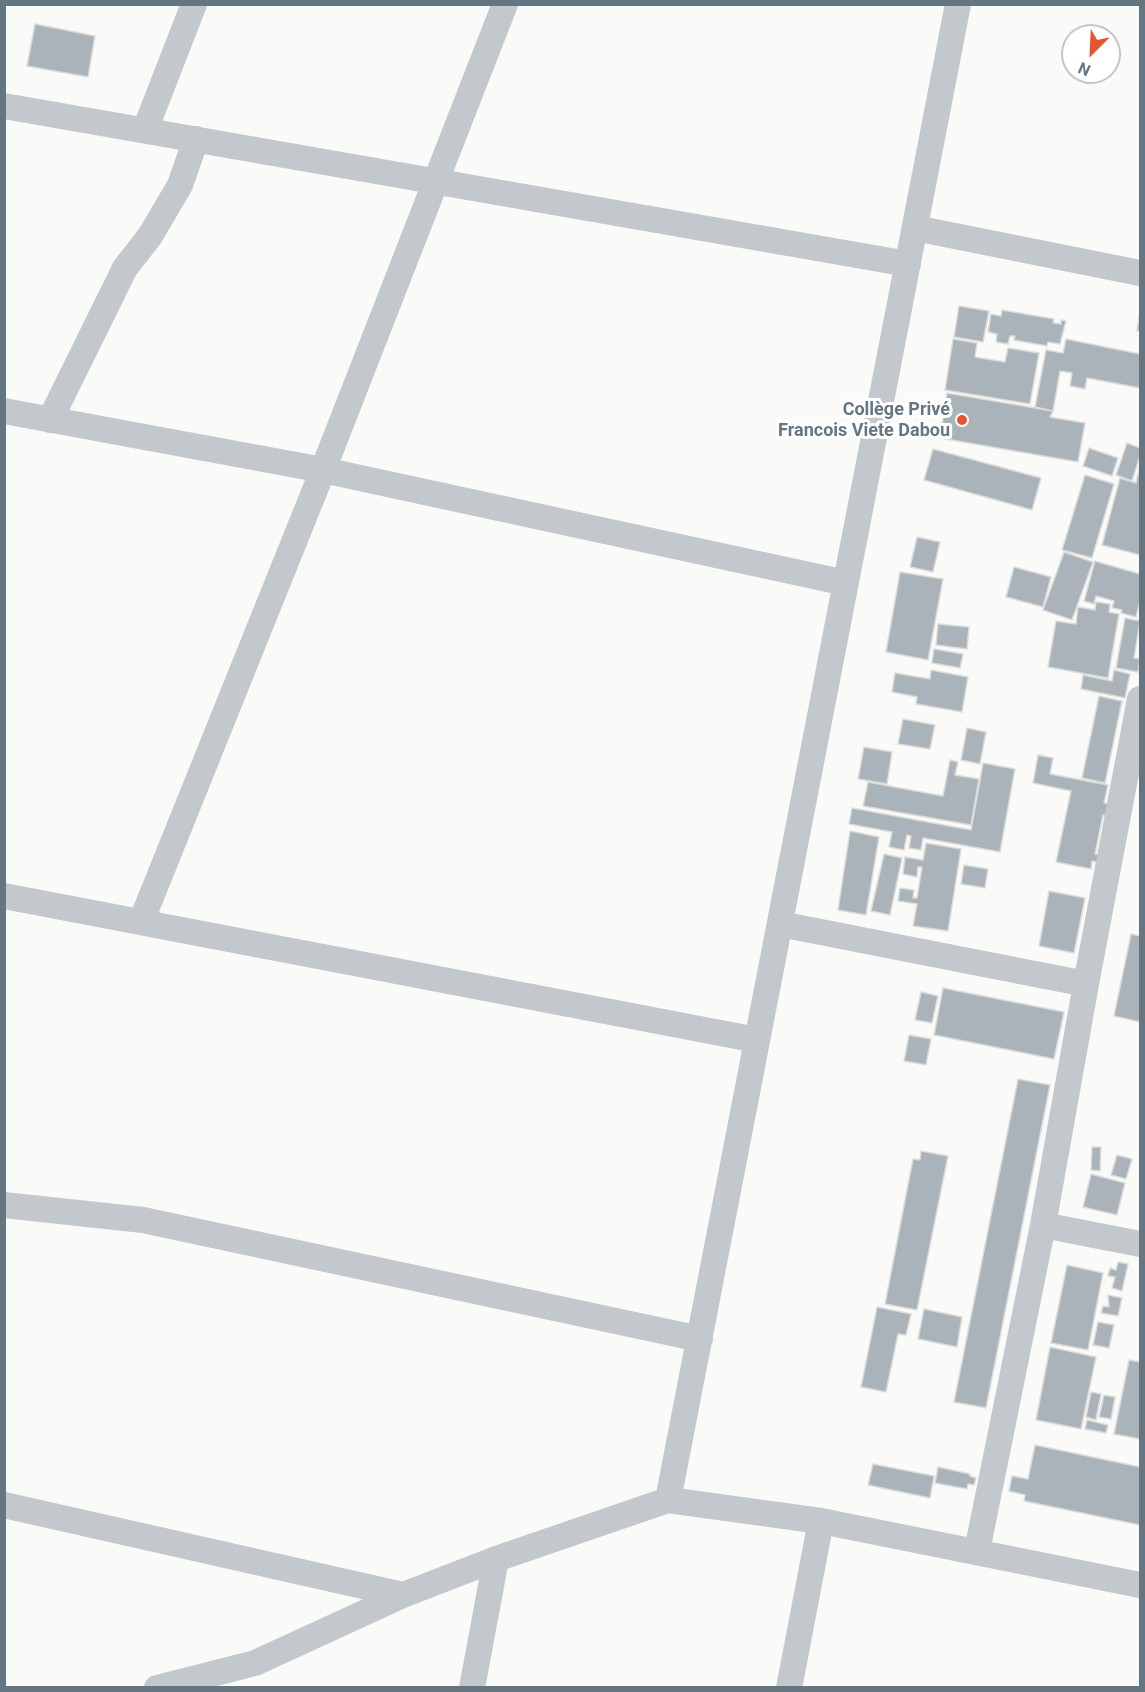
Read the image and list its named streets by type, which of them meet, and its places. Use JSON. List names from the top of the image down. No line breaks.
{"places":["Collège Privé Francois Viete Dabou"],"north":"bottom left"}
